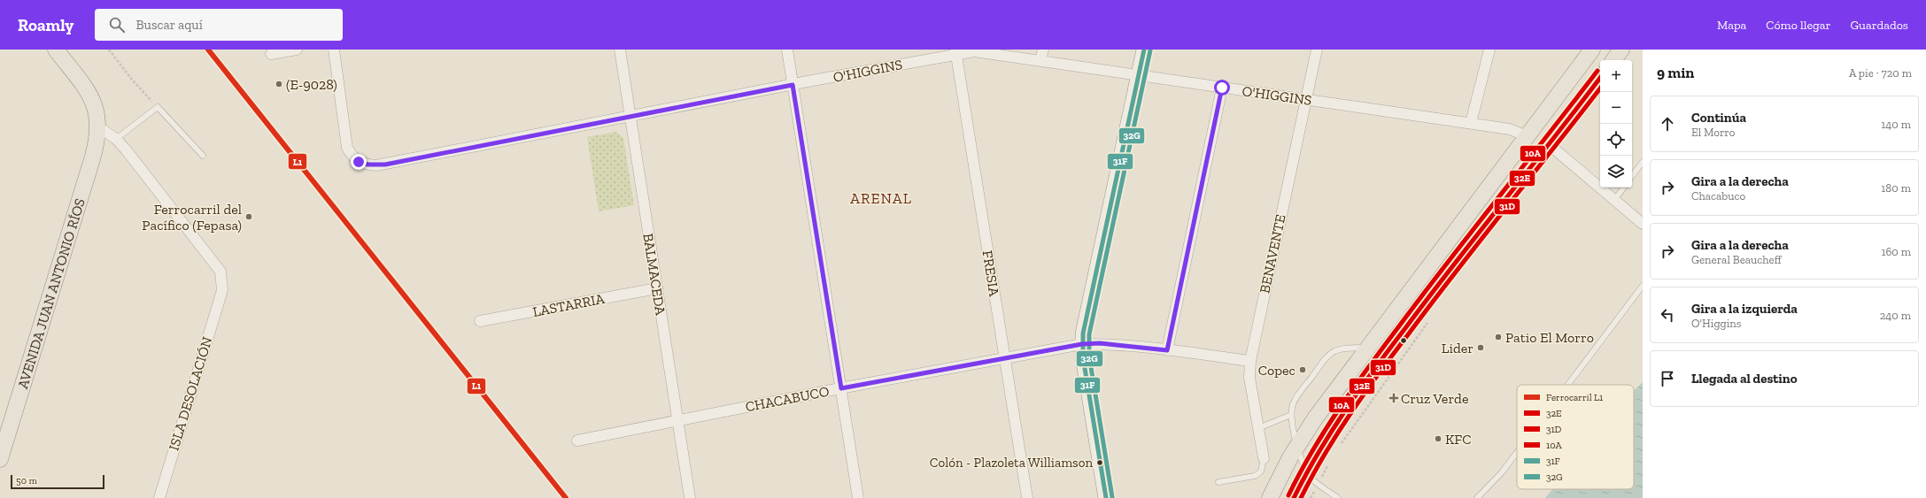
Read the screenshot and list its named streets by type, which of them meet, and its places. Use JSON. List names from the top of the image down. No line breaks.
{"streets":{"main road":["AVENIDA JUAN ANTONIO RÍOS"],"street":["O'HIGGINS","BENAVENTE","FRESIA","BALMACEDA","LASTARRIA","ISLA DESOLACIÓN","CHACABUCO"]},"crossings":[["O'HIGGINS","BENAVENTE"],["O'HIGGINS","FRESIA"],["O'HIGGINS","BALMACEDA"],["BENAVENTE","CHACABUCO"],["FRESIA","CHACABUCO"],["BALMACEDA","LASTARRIA"],["BALMACEDA","CHACABUCO"]],"districts":["ARENAL"],"places":{"other":["(E-9028)","Ferrocarril del Pacífico (Fepasa)","Patio El Morro","Lider","Copec","KFC","Colón - Plazoleta Williamson"],"health":["Cruz Verde"]},"lines":["rail line L1","transit line 31F","transit line 32G","transit line 10A","transit line 32E","transit line 31D"],"legend":["Ferrocarril L1","32E","31D","10A","31F","32G"],"scale_bar":"50 m","page":{"header":"Roamly","search":"Buscar aquí","nav":["Mapa","Cómo llegar","Guardados"],"heading":["9 min","A pie · 720 m"],"map_buttons":["+","−"],"list":[["Continúa","El Morro","140 m"],["Gira a la derecha","Chacabuco","180 m"],["Gira a la derecha","General Beaucheff","160 m"],["Gira a la izquierda","O'Higgins","240 m"],"Llegada al destino"],"scale":"50 m"}}
